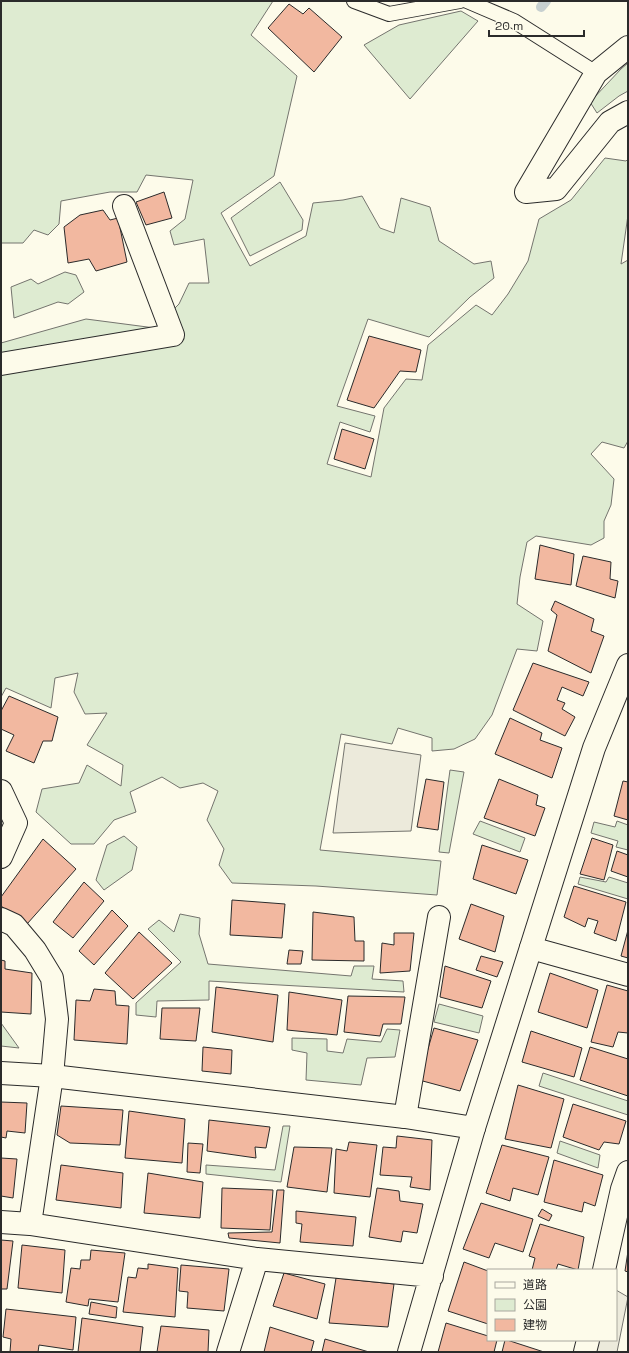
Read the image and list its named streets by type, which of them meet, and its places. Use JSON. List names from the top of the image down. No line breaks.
{"legend":["道路","公園","建物"],"scale_bar":"20 m"}
